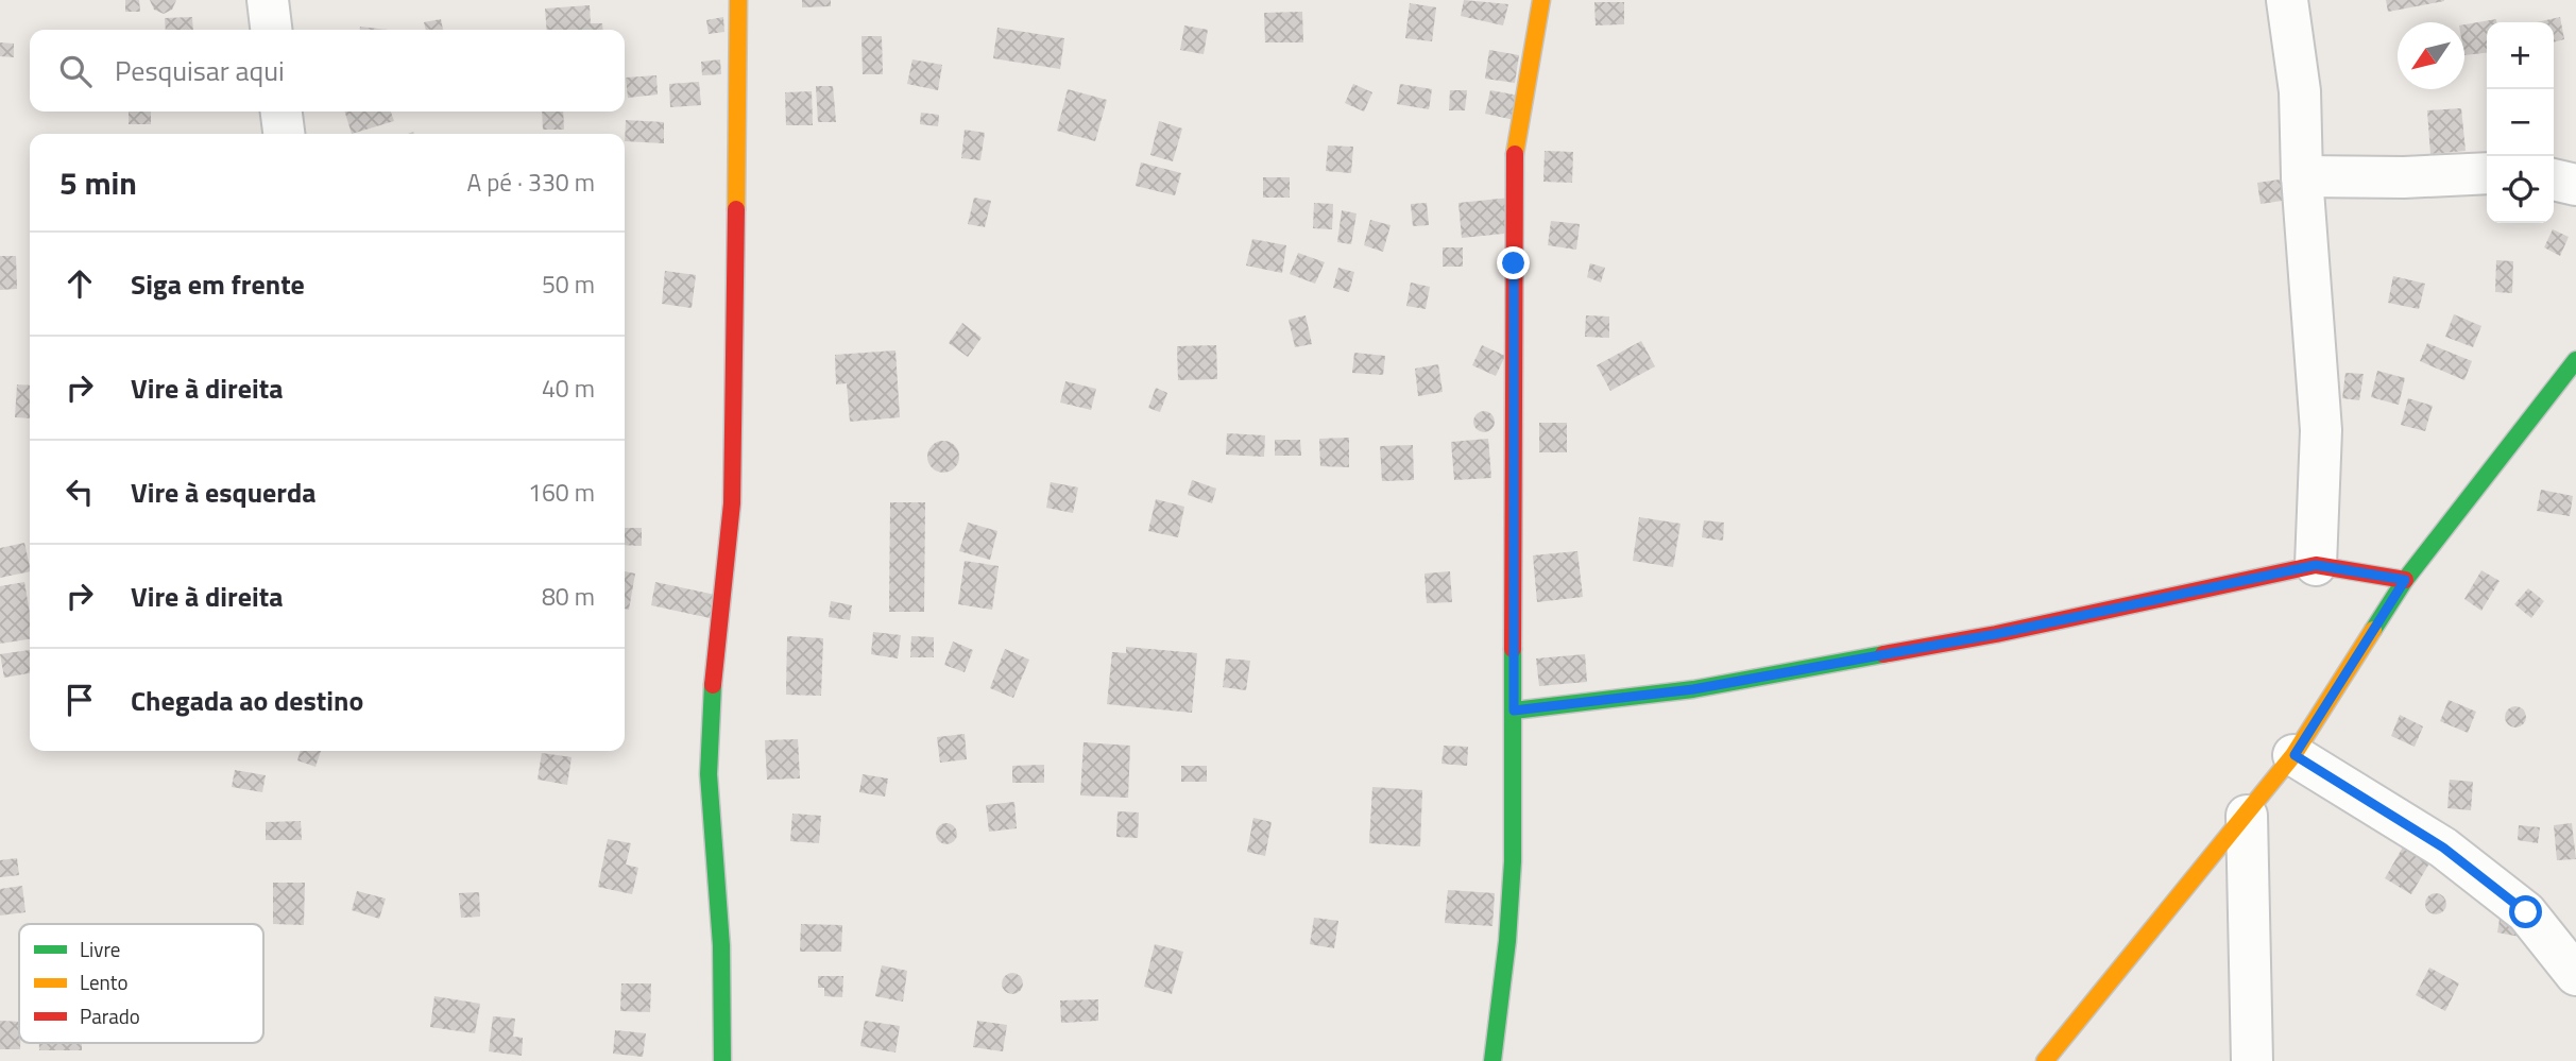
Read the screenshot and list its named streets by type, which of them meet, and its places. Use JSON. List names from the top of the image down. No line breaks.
{"legend":["Livre","Lento","Parado"],"north":"bottom left","page":{"map_buttons":["+","−"],"search":"Pesquisar aqui","heading":["5 min","A pé · 330 m"],"list":[["Siga em frente","50 m"],["Vire à direita","40 m"],["Vire à esquerda","160 m"],["Vire à direita","80 m"],"Chegada ao destino"]}}
